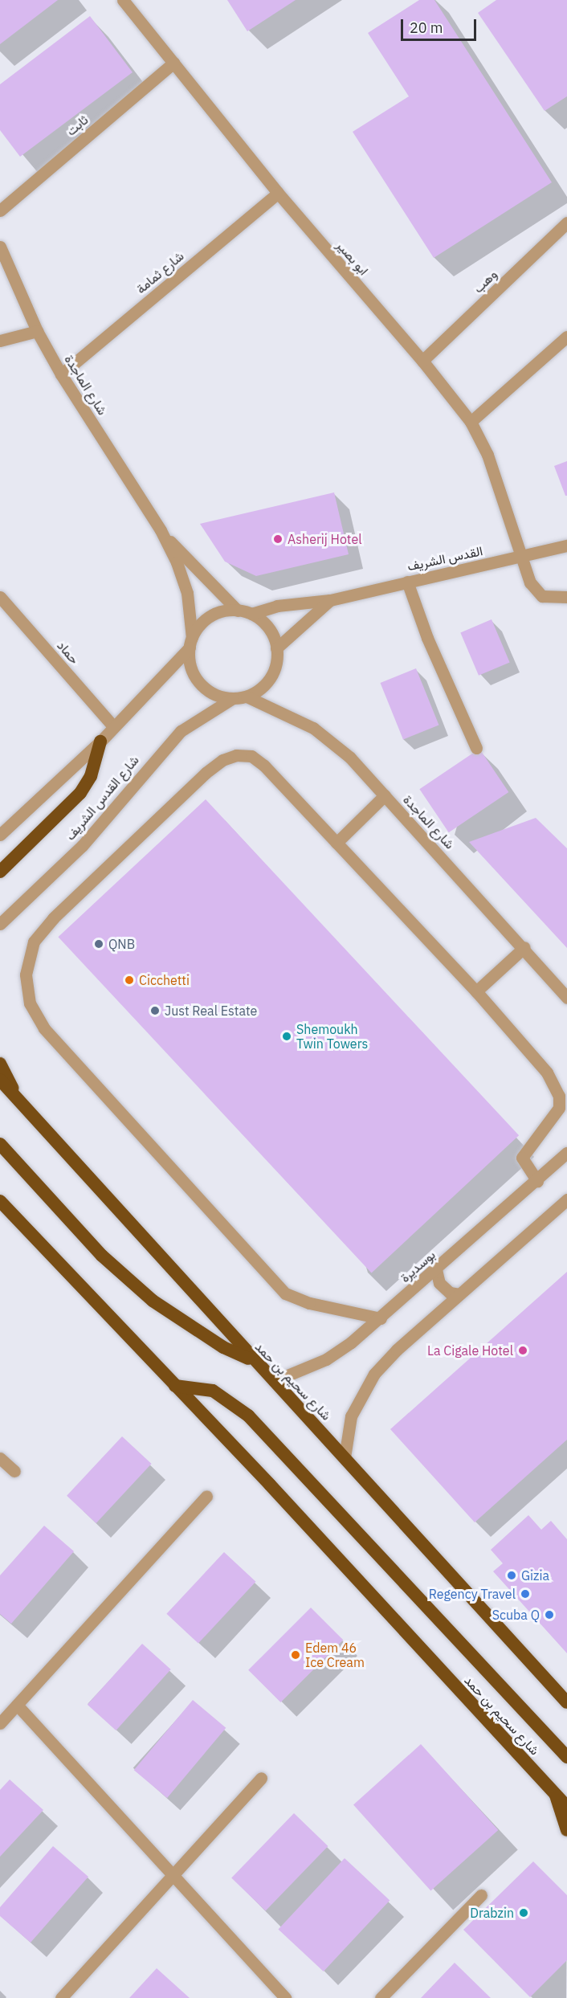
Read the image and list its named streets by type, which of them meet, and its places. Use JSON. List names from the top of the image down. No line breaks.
{"streets":{"highway":["شارع سحيم بن حمد"],"street":["ثابت","ابو بصير","شارع ثمامة","وهب","شارع الماجدة","القدس الشريف","حماد","شارع القدس الشريف","بوسديرة"]},"crossings":[["ثابت","ابو بصير"],["ابو بصير","شارع ثمامة"],["ابو بصير","وهب"],["ابو بصير","القدس الشريف"],["شارع ثمامة","شارع الماجدة"],["شارع الماجدة","القدس الشريف"],["شارع الماجدة","شارع القدس الشريف"],["القدس الشريف","شارع القدس الشريف"],["بوسديرة","شارع سحيم بن حمد"]],"places":["Asherij Hotel","QNB","Cicchetti","Just Real Estate","Shemoukh Twin Towers","La Cigale Hotel","Gizia","Regency Travel","Scuba Q","Edem 46 Ice Cream","Drabzin"],"scale_bar":"20 m"}
